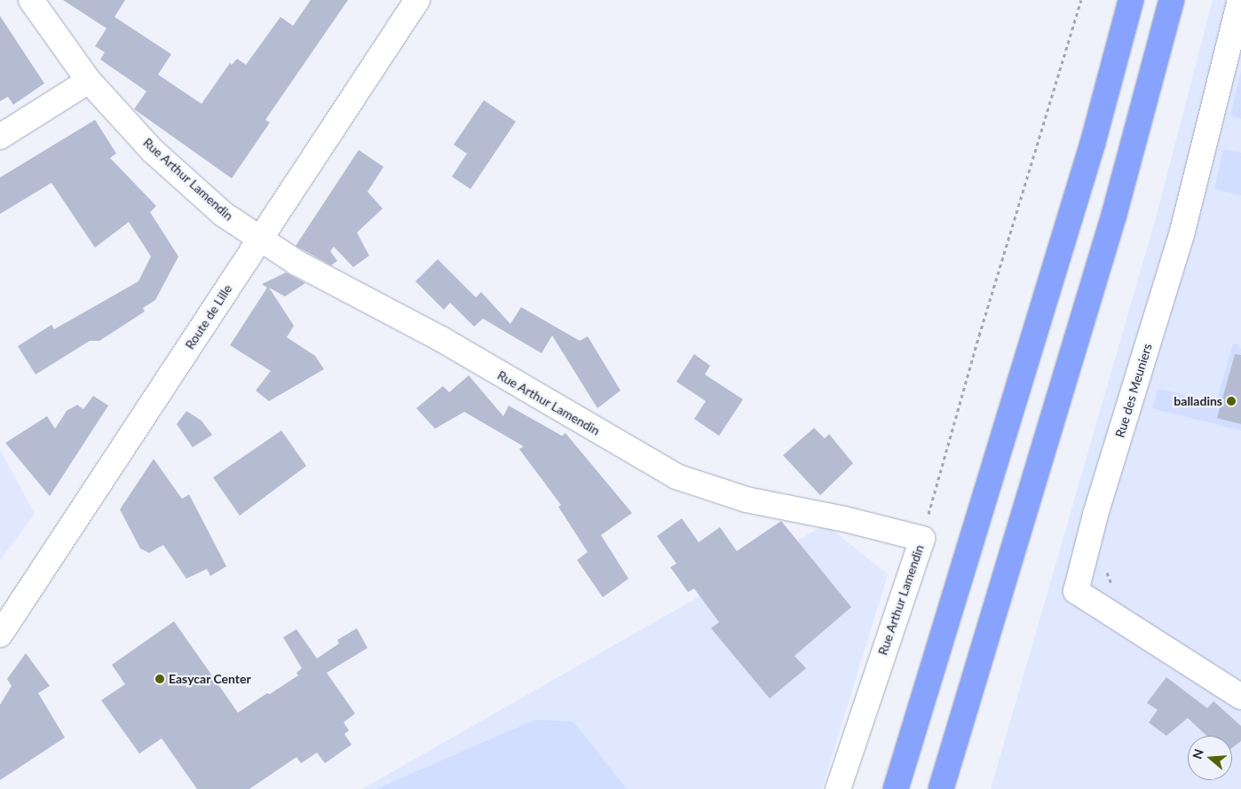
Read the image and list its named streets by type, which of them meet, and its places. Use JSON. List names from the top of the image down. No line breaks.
{"streets":{"street":["Rue Arthur Lamendin","Route de Lille","Rue des Meuniers"]},"crossings":[["Rue Arthur Lamendin","Route de Lille"]],"places":["balladins","Easycar Center"],"north":"left"}
